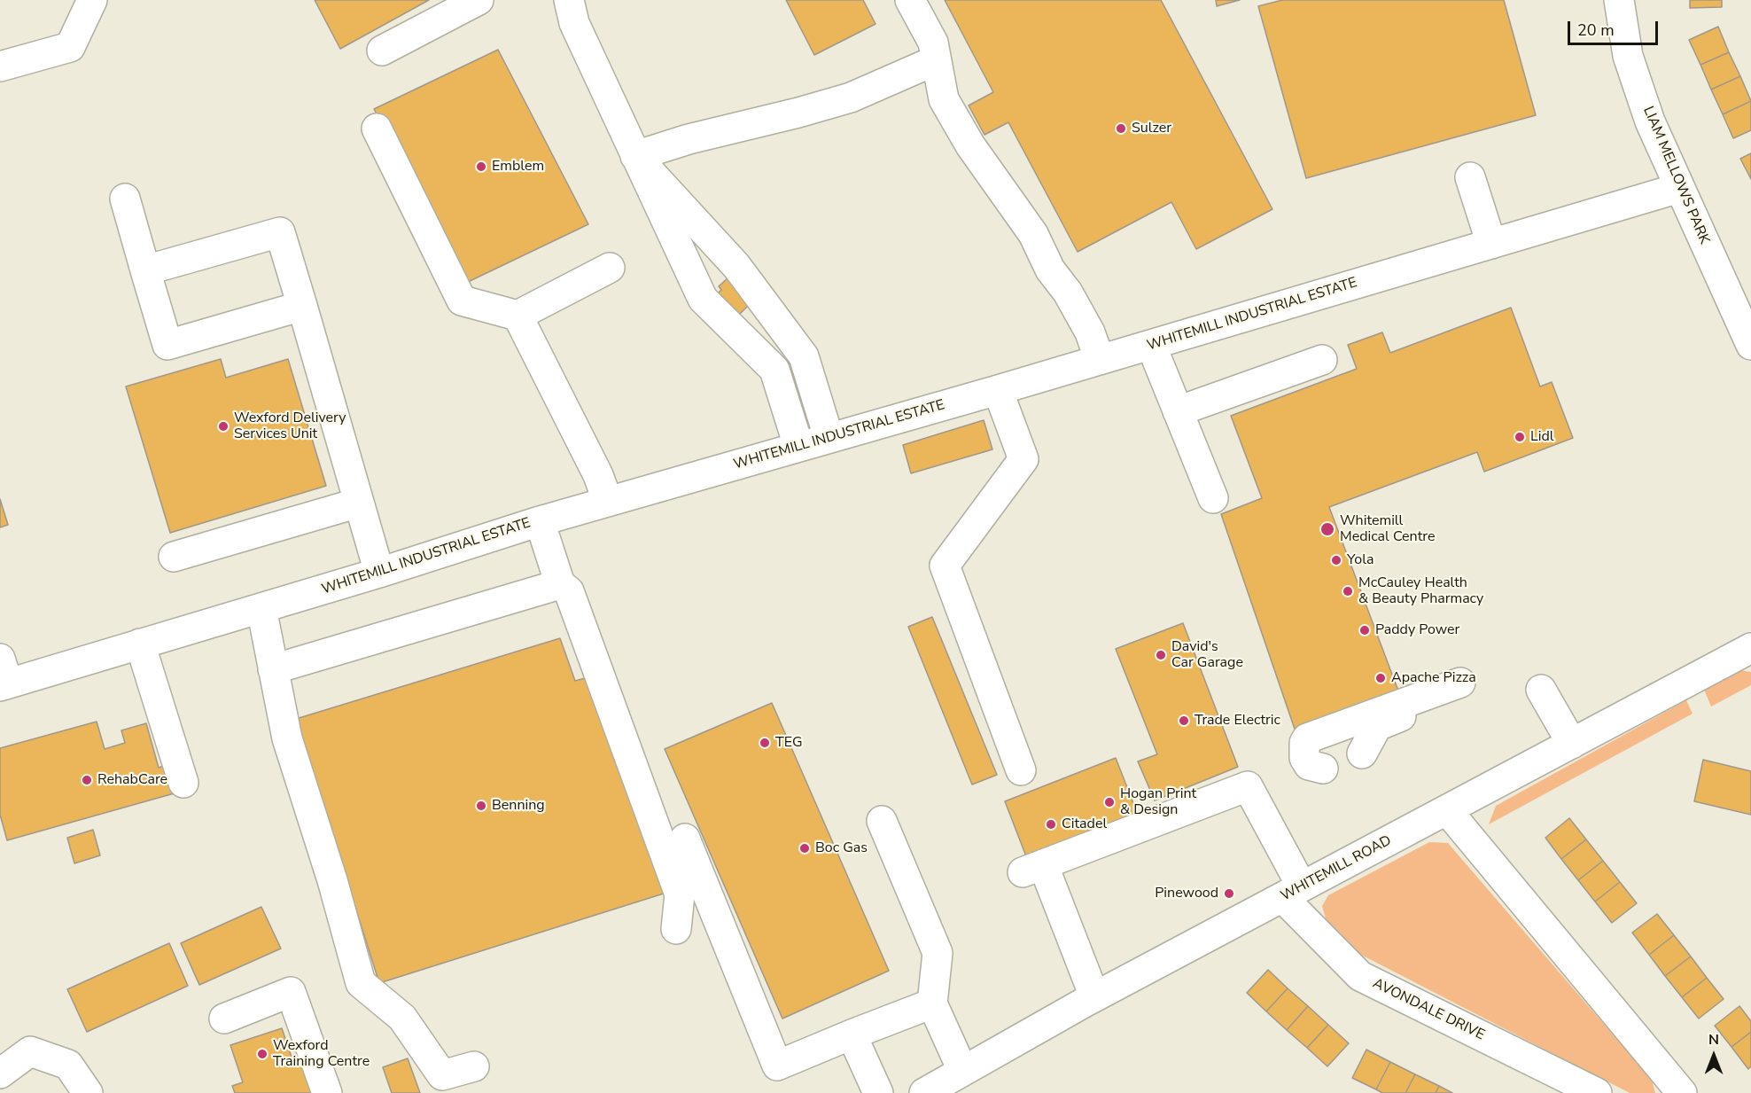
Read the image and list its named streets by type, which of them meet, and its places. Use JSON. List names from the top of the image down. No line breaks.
{"streets":{"street":["LIAM MELLOWS PARK","WHITEMILL INDUSTRIAL ESTATE","WHITEMILL ROAD","AVONDALE DRIVE"]},"crossings":[["LIAM MELLOWS PARK","WHITEMILL INDUSTRIAL ESTATE"],["WHITEMILL ROAD","AVONDALE DRIVE"]],"places":["Sulzer","Emblem","Wexford Delivery Services Unit","Lidl","Whitemill Medical Centre","Yola","McCauley Health & Beauty Pharmacy","Paddy Power","David's Car Garage","Apache Pizza","Trade Electric","TEG","RehabCare","Hogan Print & Design","Benning","Citadel","Boc Gas","Pinewood","Wexford Training Centre"],"scale_bar":"20 m","north":"top"}
